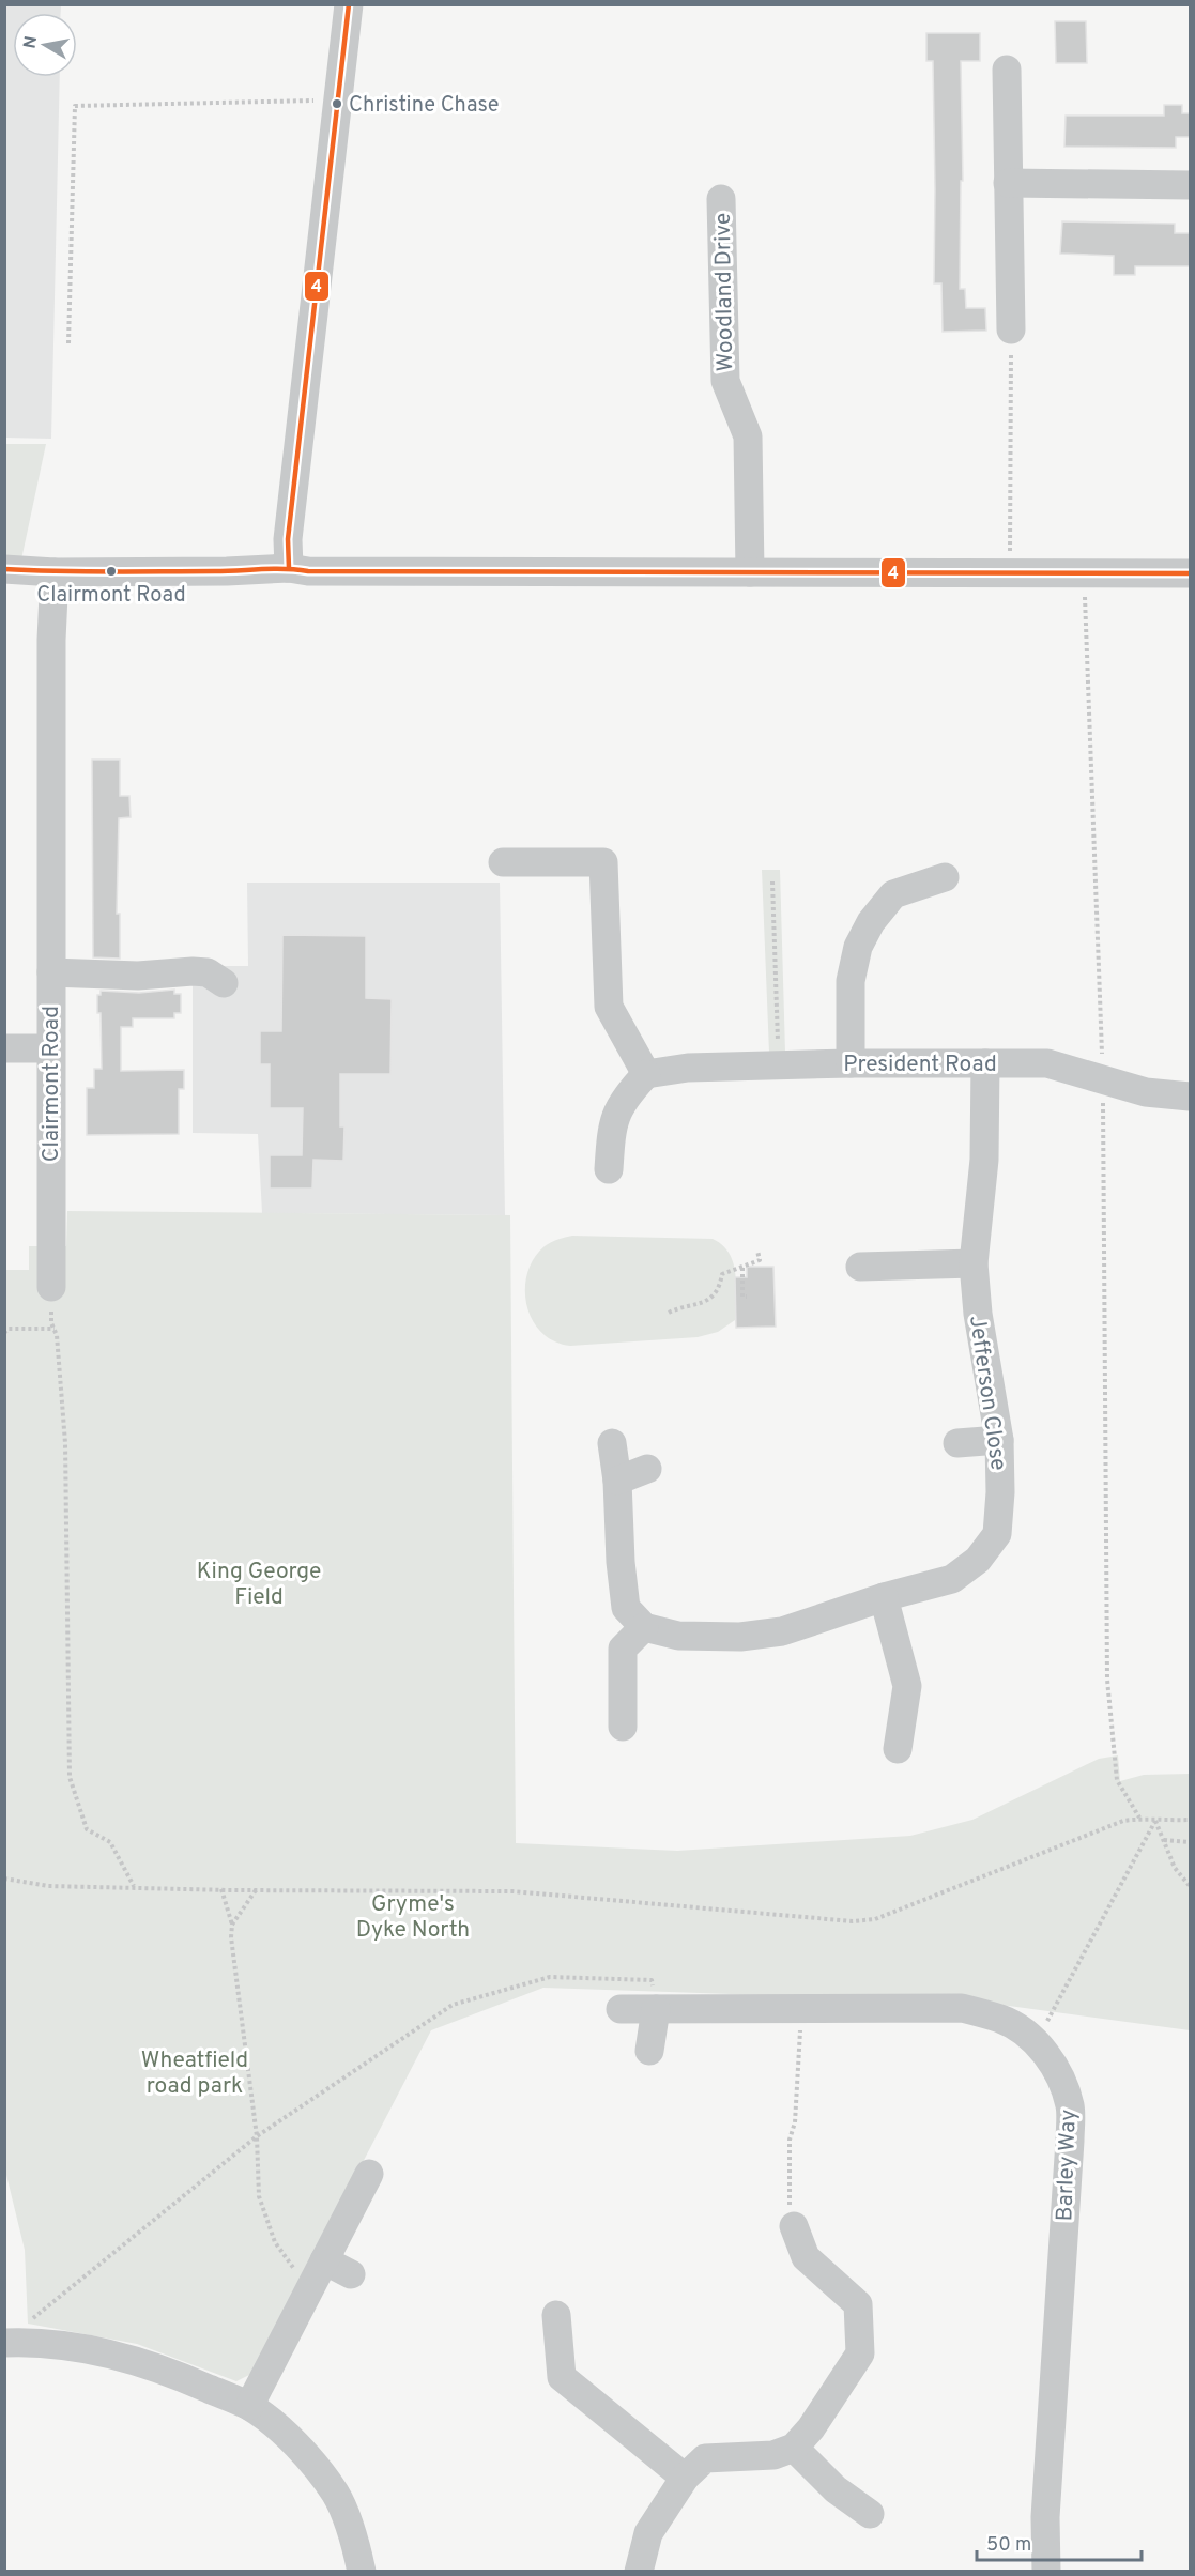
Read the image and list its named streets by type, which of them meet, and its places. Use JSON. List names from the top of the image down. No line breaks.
{"streets":{"street":["Woodland Drive","President Road","Clairmont Road","Jefferson Close","Barley Way"]},"crossings":[["President Road","Jefferson Close"]],"parks":["King George Field","Gryme's Dyke North","Wheatfield road park"],"places":["Christine Chase","Clairmont Road"],"lines":["transit line 4"],"scale_bar":"50 m","north":"left"}
